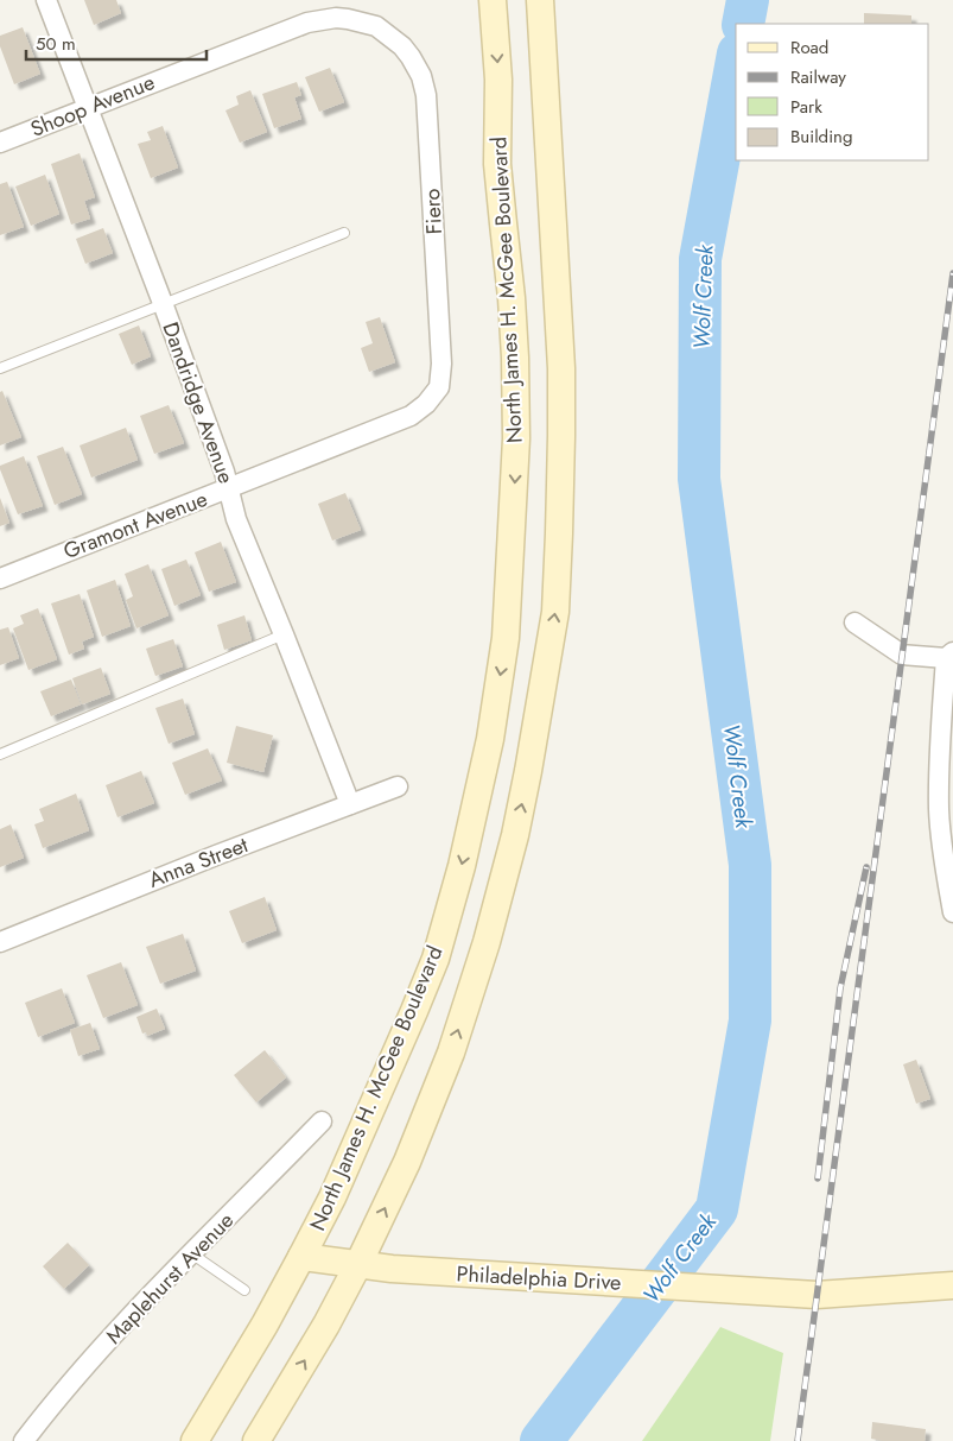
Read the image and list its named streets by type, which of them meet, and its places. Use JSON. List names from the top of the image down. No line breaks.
{"streets":{"main road":["North James H. McGee Boulevard","Philadelphia Drive"],"street":["Shoop Avenue","Fiero","Dandridge Avenue","Gramont Avenue","Anna Street","Maplehurst Avenue"]},"crossings":[["Shoop Avenue","Fiero"],["Shoop Avenue","Dandridge Avenue"],["Fiero","Gramont Avenue"],["North James H. McGee Boulevard","Philadelphia Drive"],["Dandridge Avenue","Gramont Avenue"],["Dandridge Avenue","Anna Street"]],"water":["Wolf Creek"],"legend":["Road","Railway","Park","Building"],"scale_bar":"50 m"}
